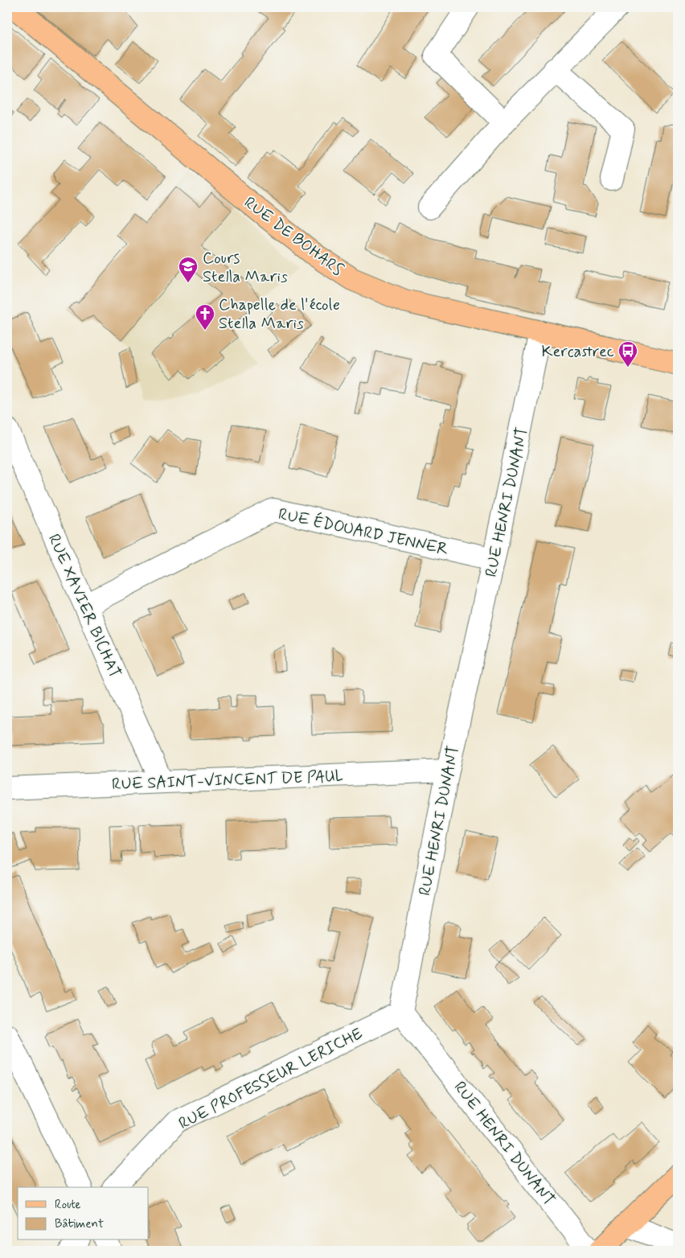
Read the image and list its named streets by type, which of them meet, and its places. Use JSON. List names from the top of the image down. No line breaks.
{"streets":{"main road":["RUE DE BOHARS"],"street":["RUE HENRI DUNANT","RUE ÉDOUARD JENNER","RUE XAVIER BICHAT","RUE SAINT-VINCENT DE PAUL","RUE PROFESSEUR LERICHE"]},"crossings":[["RUE DE BOHARS","RUE HENRI DUNANT"],["RUE HENRI DUNANT","RUE ÉDOUARD JENNER"],["RUE HENRI DUNANT","RUE SAINT-VINCENT DE PAUL"],["RUE HENRI DUNANT","RUE PROFESSEUR LERICHE"],["RUE ÉDOUARD JENNER","RUE XAVIER BICHAT"],["RUE XAVIER BICHAT","RUE SAINT-VINCENT DE PAUL"]],"places":{"school or university":["Cours Stella Maris"],"church":["Chapelle de l'école Stella Maris"],"bus stop":["Kercastrec"]},"legend":["Route","Bâtiment"]}
